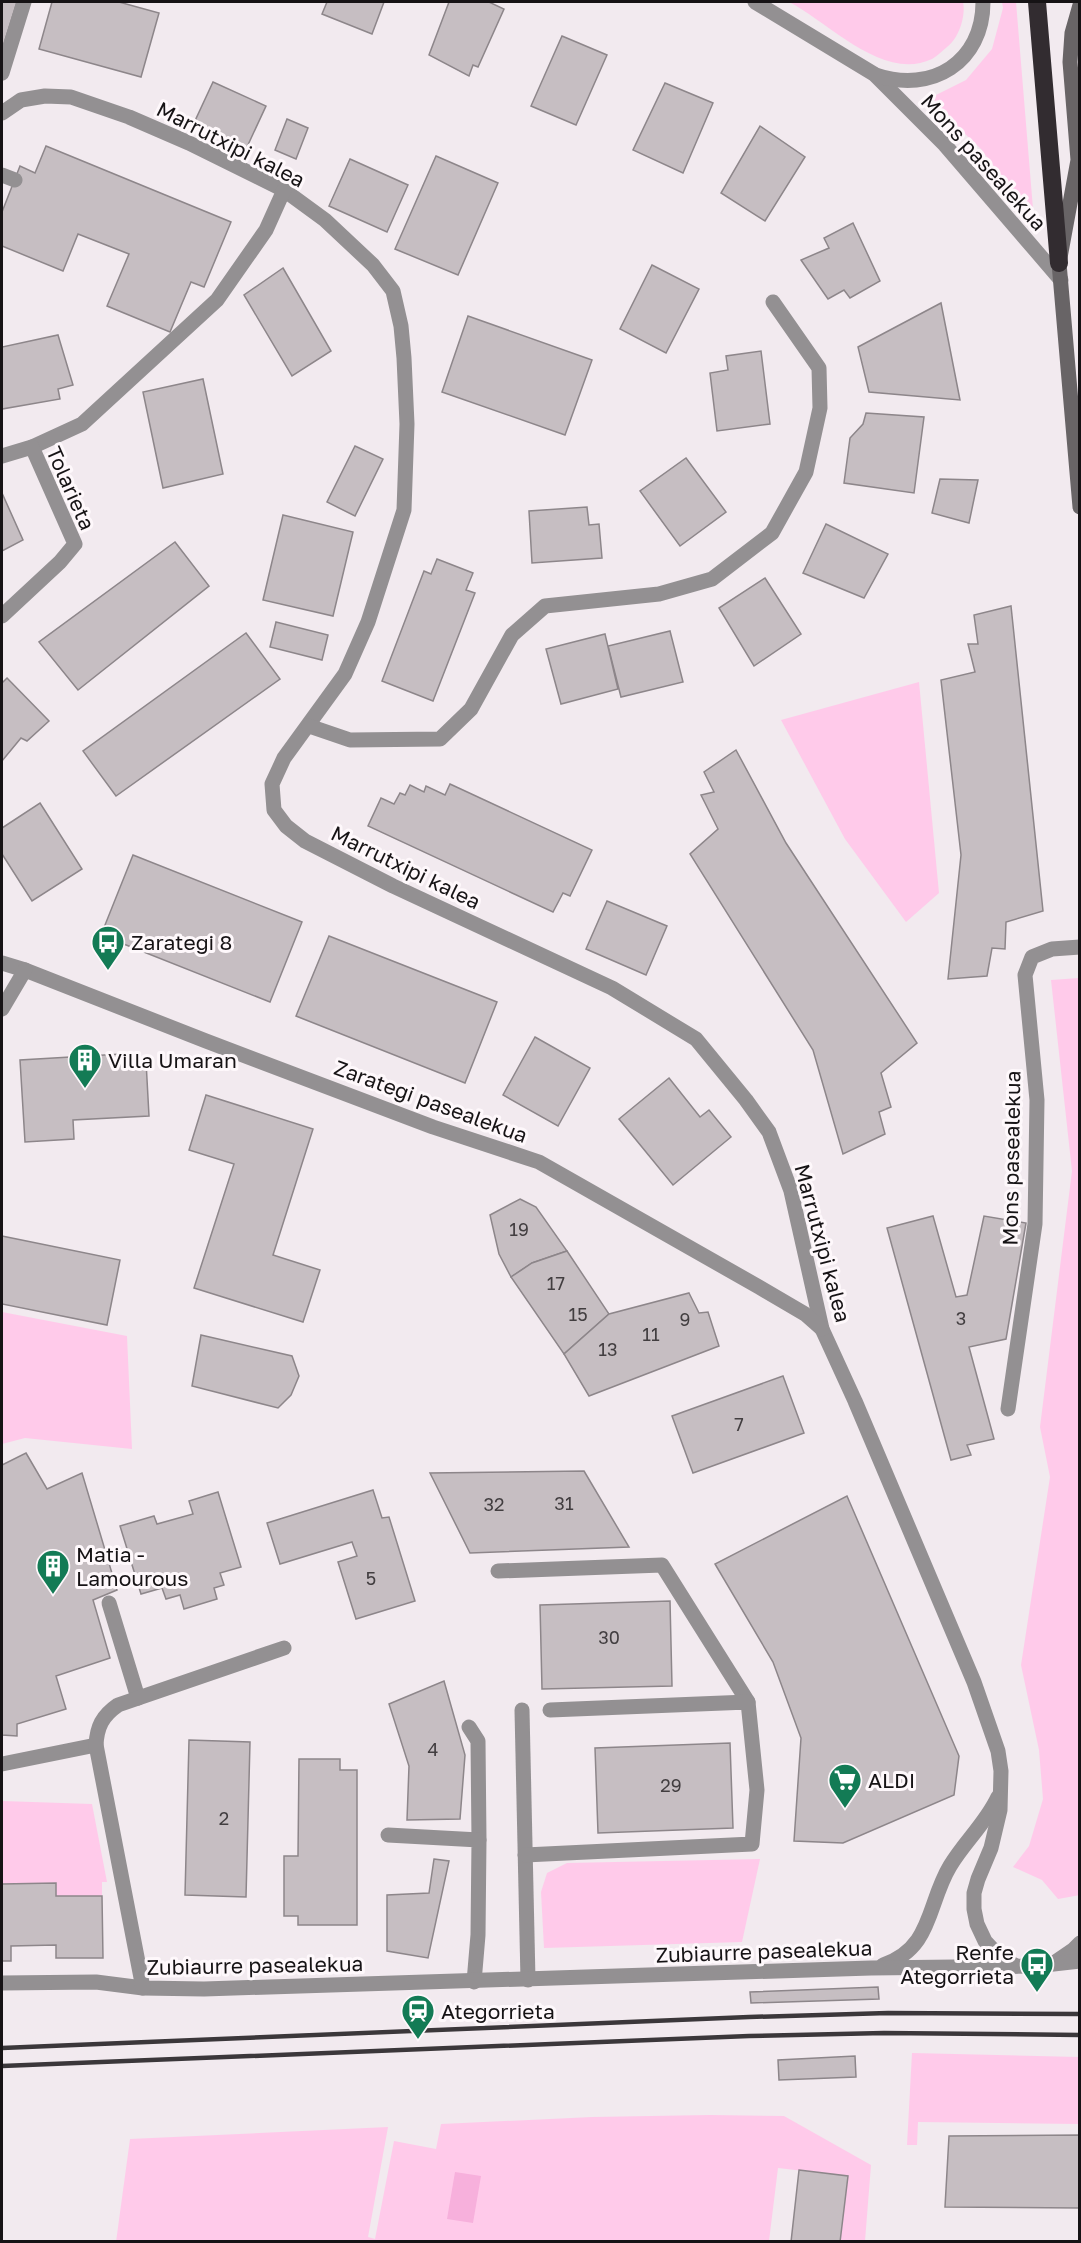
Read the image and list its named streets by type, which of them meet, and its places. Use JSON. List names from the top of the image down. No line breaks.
{"streets":{"main road":["Mons pasealekua"],"street":["Marrutxipi kalea","Tolarieta","Zarategi pasealekua","Zubiaurre pasealekua"]},"crossings":[["Marrutxipi kalea","Zarategi pasealekua"],["Marrutxipi kalea","Zubiaurre pasealekua"]],"places":{"bus stop":["Zarategi 8","Renfe Ategorrieta"],"building":["Villa Umaran","Matia - Lamourous"],"supermarket":["ALDI"],"station":["Ategorrieta"]},"house_numbers":["19","17","15","3","9","11","13","7","31","32","5","30","4","29","2"]}
